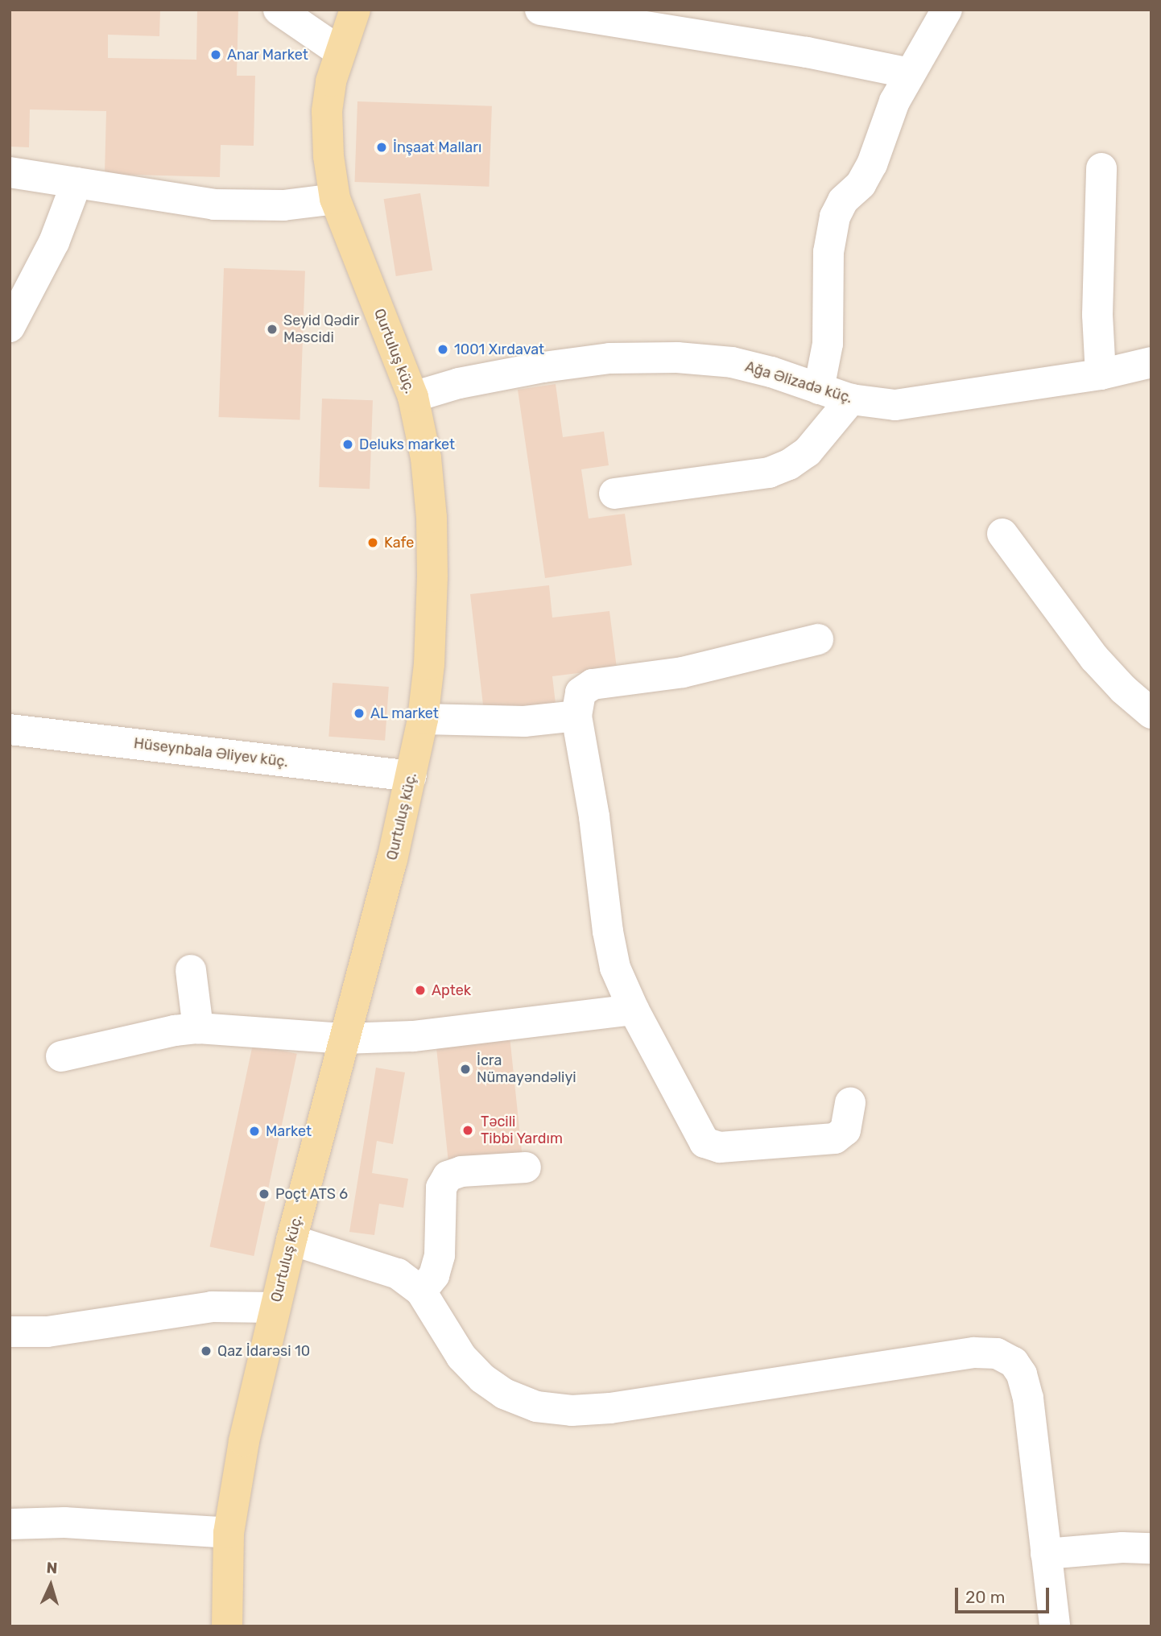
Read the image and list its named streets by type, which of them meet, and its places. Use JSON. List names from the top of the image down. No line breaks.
{"streets":{"main road":["Qurtuluş küç."],"street":["Ağa Əlizadə küç.","Hüseynbala Əliyev küç."]},"crossings":[["Qurtuluş küç.","Ağa Əlizadə küç."],["Qurtuluş küç.","Hüseynbala Əliyev küç."]],"places":["Anar Market","İnşaat Malları","Seyid Qədir Məscidi","1001 Xırdavat","Deluks market","Kafe","AL market","Aptek","İcra Nümayəndəliyi","Təcili Tibbi Yardım","Market","Poçt ATS 6","Qaz İdarəsi 10"],"scale_bar":"20 m","north":"top"}
